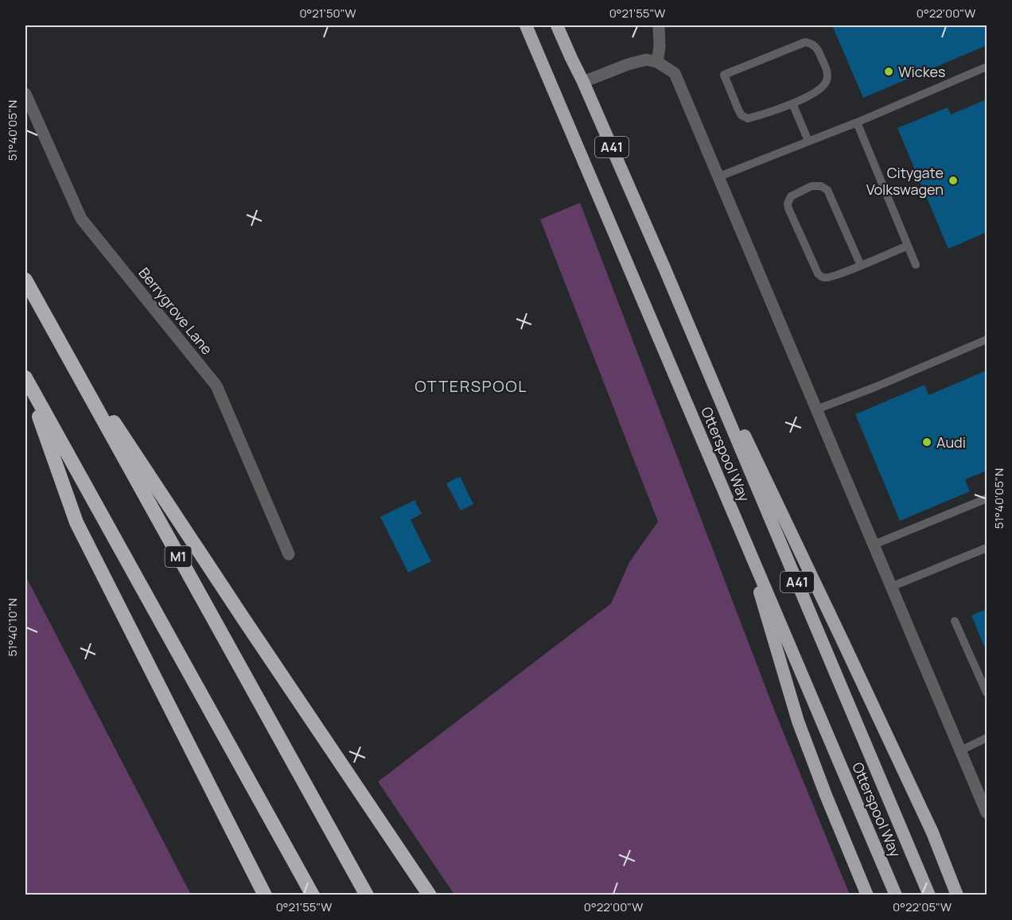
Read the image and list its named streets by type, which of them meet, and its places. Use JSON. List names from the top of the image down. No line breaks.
{"streets":{"highway":["A41","Otterspool Way","M1"],"street":["Berrygrove Lane"]},"districts":["OTTERSPOOL"],"places":["Wickes","Citygate Volkswagen","Audi"],"coordinates":["0°21'50\"W","0°21'55\"W","0°22'00\"W","51°40'05\"N","51°40'10\"N","0°22'05\"W"]}
